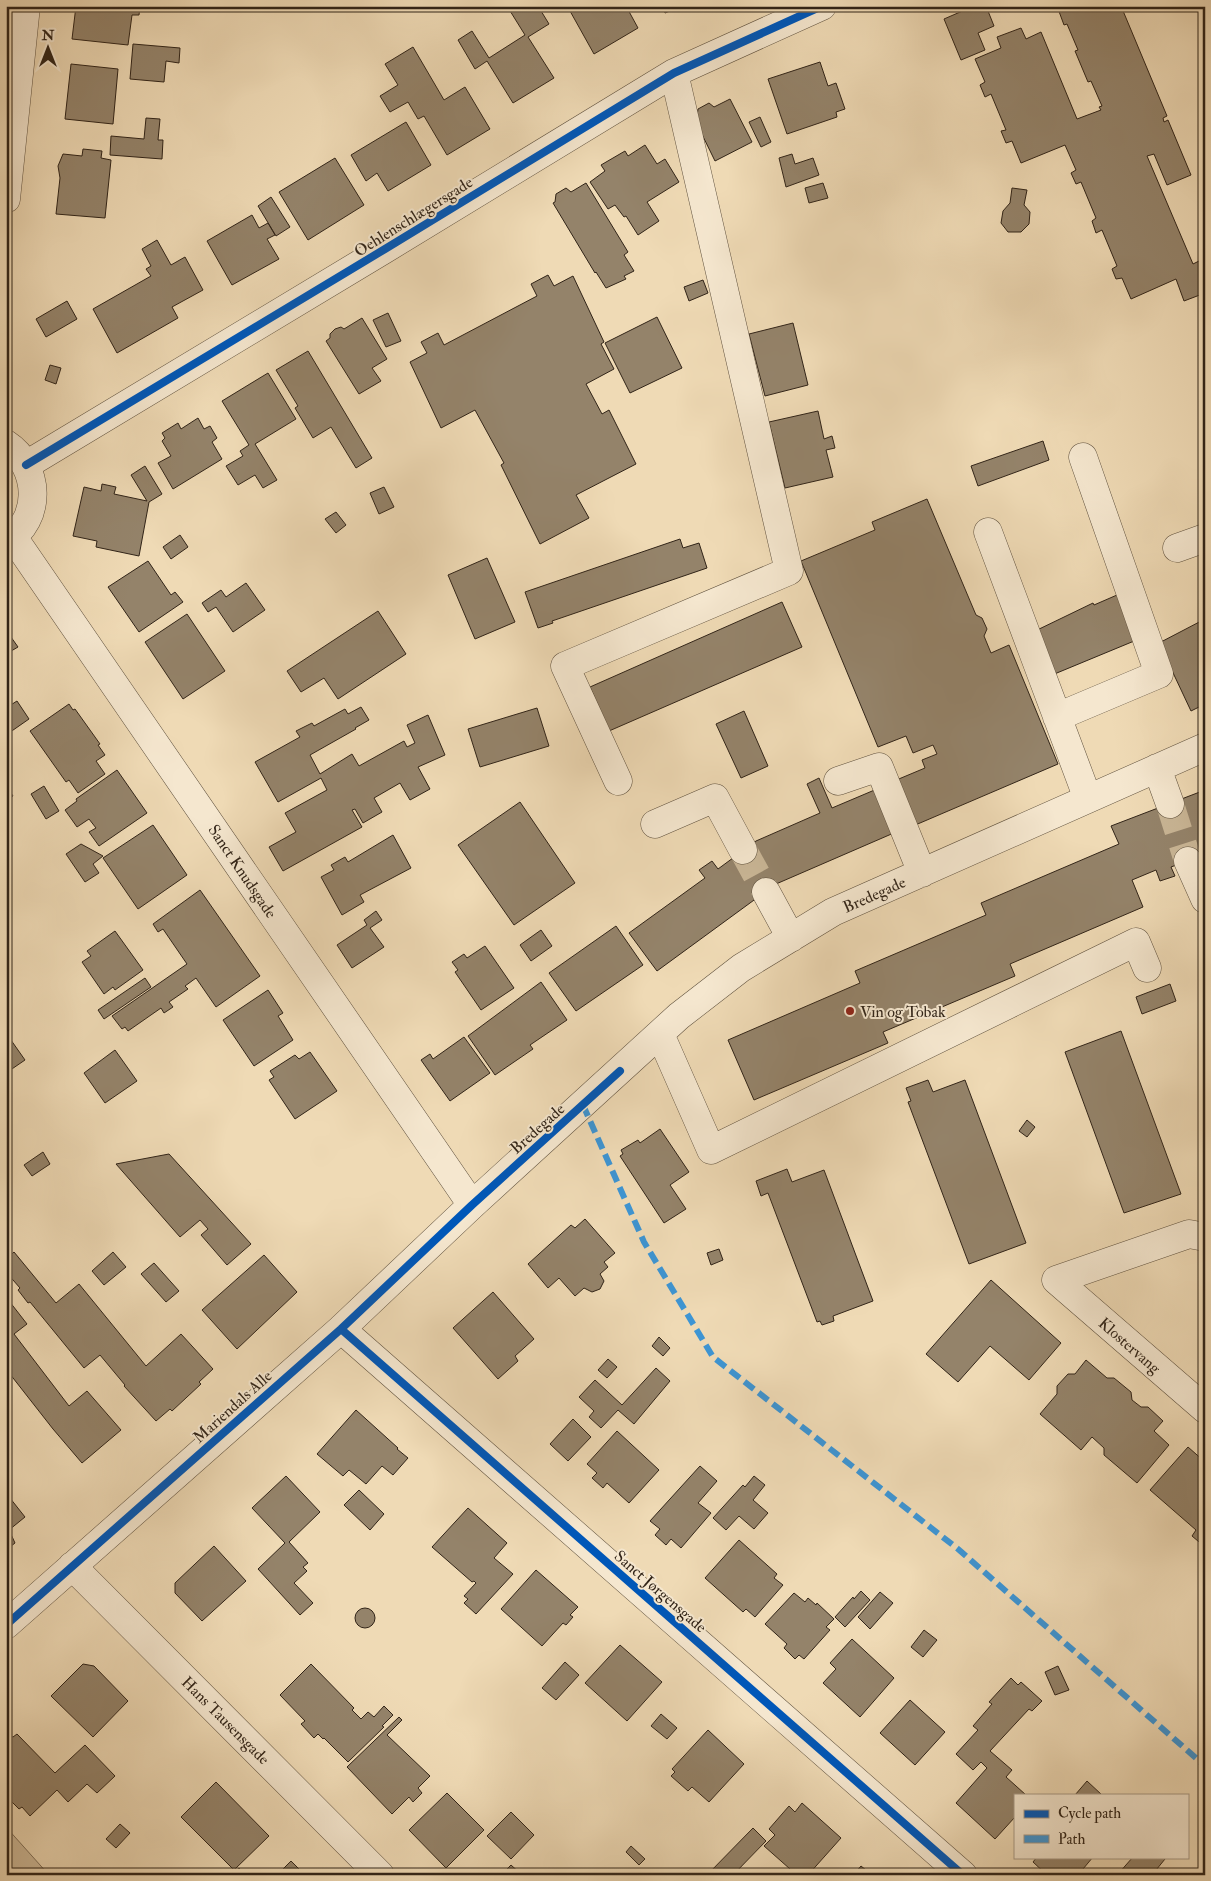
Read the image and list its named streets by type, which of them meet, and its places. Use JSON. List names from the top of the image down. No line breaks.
{"streets":{"street":["Oehlenschlægersgade","Sanct Knudsgade","Bredegade","Klostervang","Mariendals Alle","Sanct Jørgensgade","Hans Tausensgade"]},"crossings":[["Sanct Knudsgade","Bredegade"],["Sanct Knudsgade","Mariendals Alle"],["Bredegade","Mariendals Alle"],["Mariendals Alle","Sanct Jørgensgade"],["Mariendals Alle","Hans Tausensgade"]],"places":["Vin og Tobak"],"legend":["Cycle path","Path"],"north":"top"}
